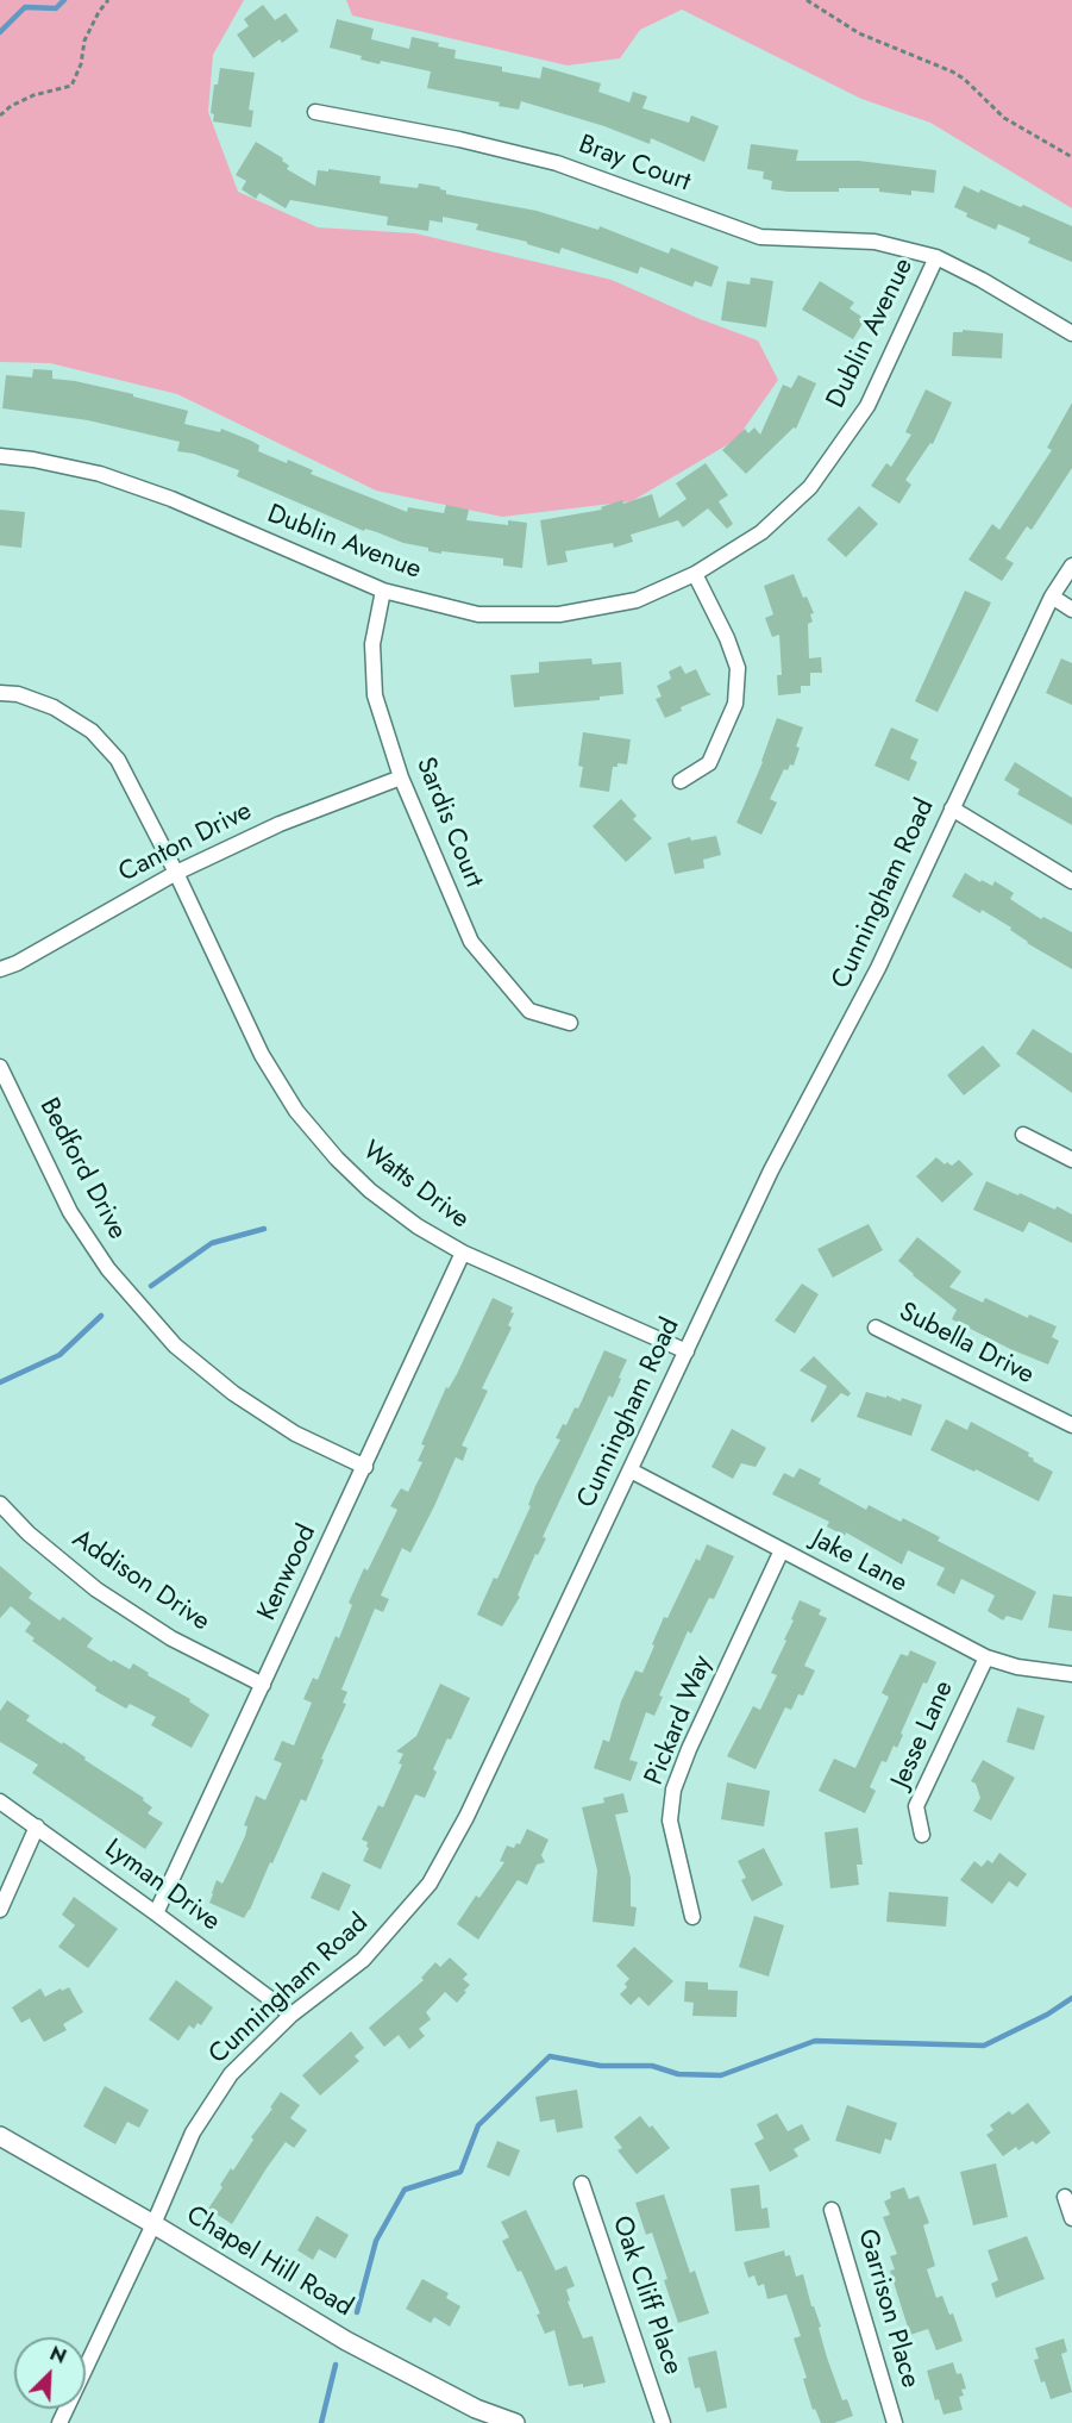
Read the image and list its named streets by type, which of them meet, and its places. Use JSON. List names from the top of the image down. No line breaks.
{"streets":{"street":["Bray Court","Dublin Avenue","Sardis Court","Canton Drive","Cunningham Road","Bedford Drive","Watts Drive","Subella Drive","Jake Lane","Kenwood","Addison Drive","Pickard Way","Jesse Lane","Lyman Drive","Chapel Hill Road","Oak Cliff Place","Garrison Place"]},"crossings":[["Bray Court","Dublin Avenue"],["Dublin Avenue","Sardis Court"],["Sardis Court","Canton Drive"],["Canton Drive","Watts Drive"],["Cunningham Road","Watts Drive"],["Cunningham Road","Jake Lane"],["Cunningham Road","Lyman Drive"],["Cunningham Road","Chapel Hill Road"],["Bedford Drive","Kenwood"],["Watts Drive","Kenwood"],["Jake Lane","Pickard Way"],["Jake Lane","Jesse Lane"],["Kenwood","Addison Drive"],["Kenwood","Lyman Drive"]],"north":"top right"}
